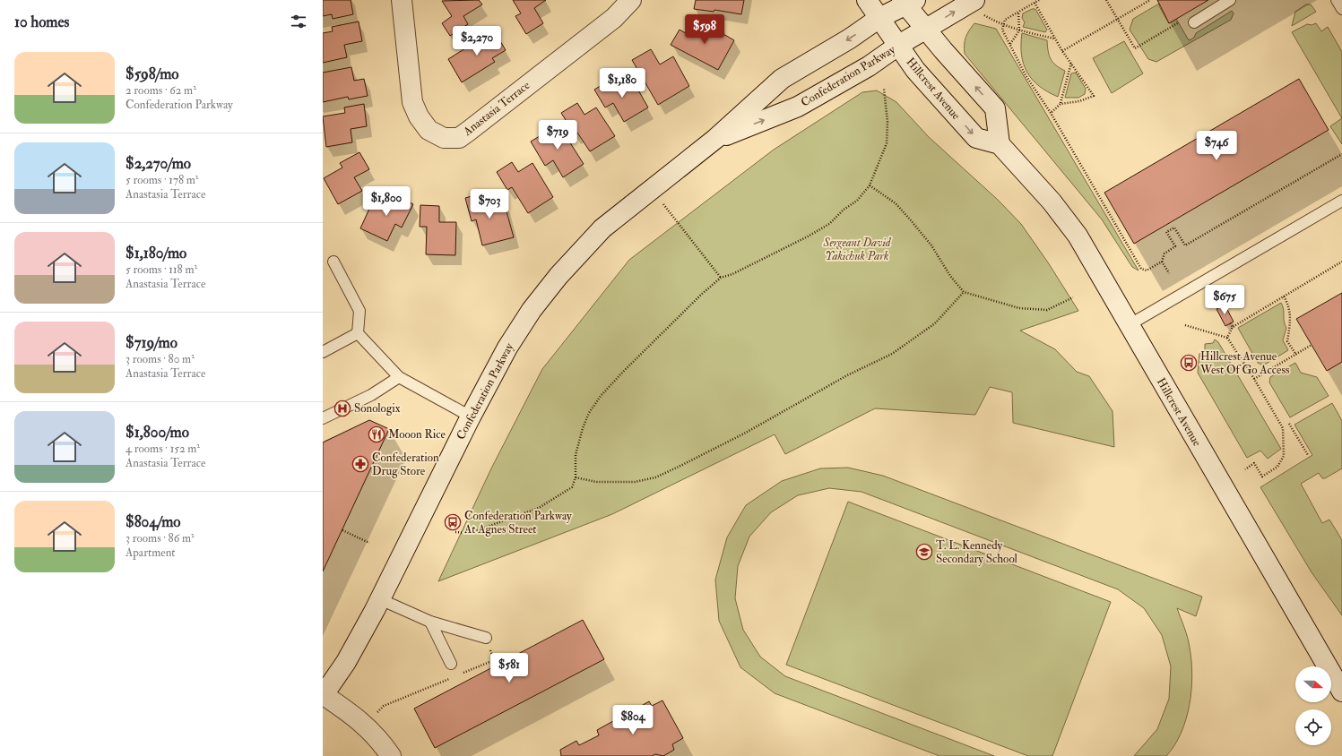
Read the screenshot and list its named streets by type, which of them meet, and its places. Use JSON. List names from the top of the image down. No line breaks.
{"streets":{"street":["Confederation Parkway","Hillcrest Avenue","Anastasia Terrace"]},"crossings":[["Confederation Parkway","Hillcrest Avenue"]],"parks":["Sergeant David Yakichuk Park"],"places":{"bus stop":["Hillcrest Avenue West Of Go Access","Confederation Parkway At Agnes Street"],"hospital":["Sonologix"],"restaurant":["Mooon Rice"],"pharmacy":["Confederation Drug Store"],"school or university":["T. L. Kennedy Secondary School"]},"north":"right","page":{"heading":"10 homes","price":["$598","$2,270","$1,180","$719","$746","$1,800","$703","$675","$581","$804"],"list":[{"name":"$598/mo","note":"2 rooms · 62 m² · Confederation Parkway"},{"name":"$2,270/mo","note":"5 rooms · 178 m² · Anastasia Terrace"},{"name":"$1,180/mo","note":"5 rooms · 118 m² · Anastasia Terrace"},{"name":"$719/mo","note":"3 rooms · 80 m² · Anastasia Terrace"},{"name":"$1,800/mo","note":"4 rooms · 152 m² · Anastasia Terrace"},{"name":"$804/mo","note":"3 rooms · 86 m² · Apartment"}]}}
